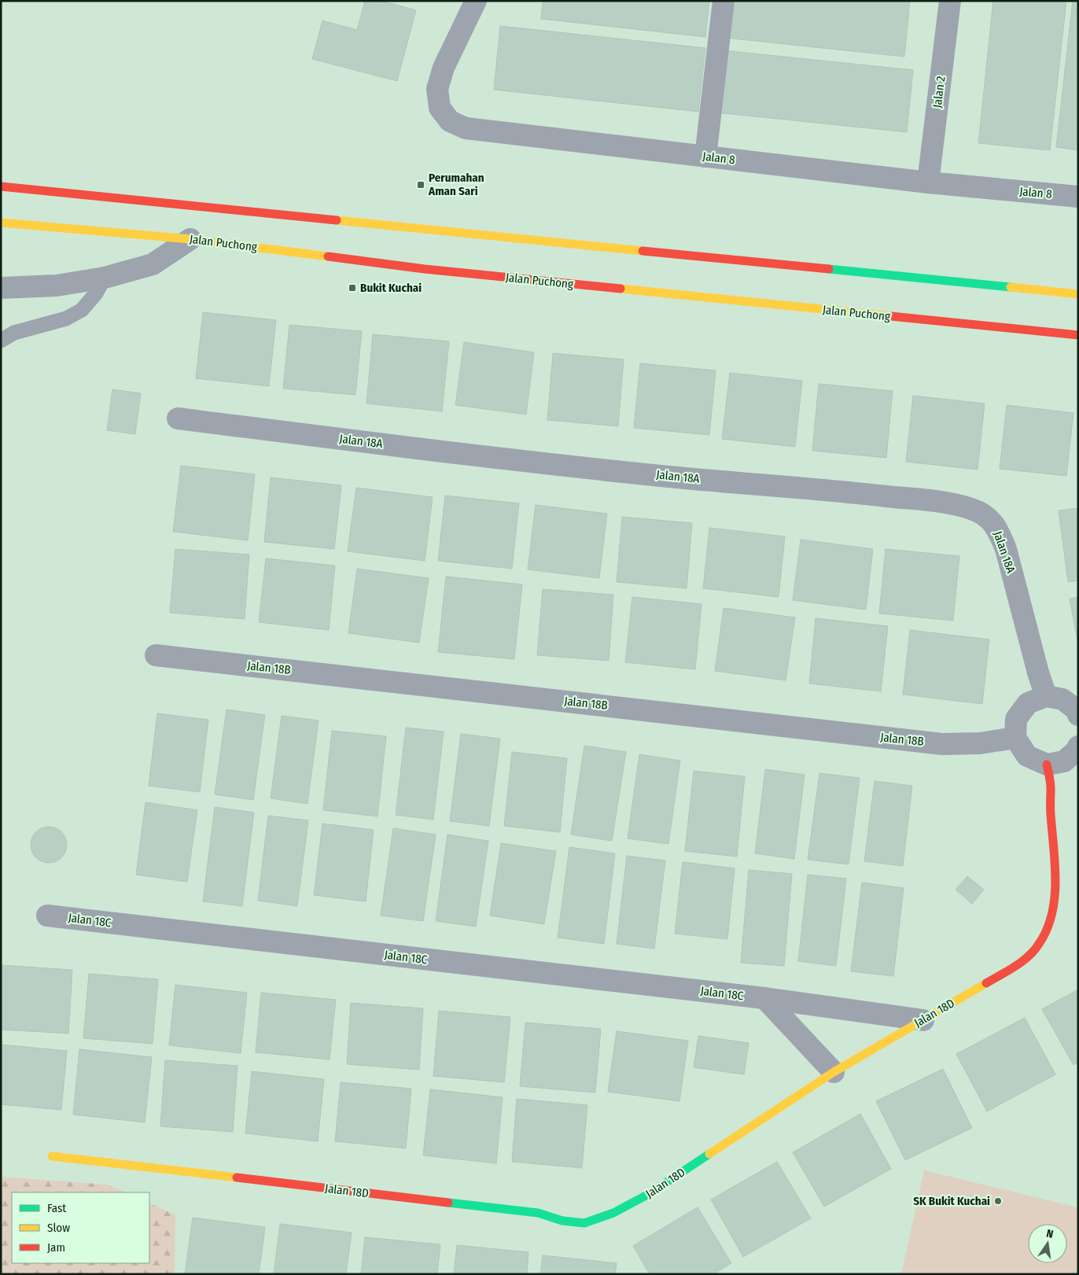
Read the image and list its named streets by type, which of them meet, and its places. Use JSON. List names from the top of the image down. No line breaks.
{"streets":{"main road":["Jalan Puchong","Jalan 18D"],"street":["Jalan 2","Jalan 8","Jalan 18A","Jalan 18B","Jalan 18C"]},"crossings":[["Jalan 2","Jalan 8"],["Jalan 18C","Jalan 18D"]],"places":{"transit":["Perumahan Aman Sari","Bukit Kuchai"],"other":["SK Bukit Kuchai"]},"legend":["Fast","Slow","Jam"],"north":"top"}
